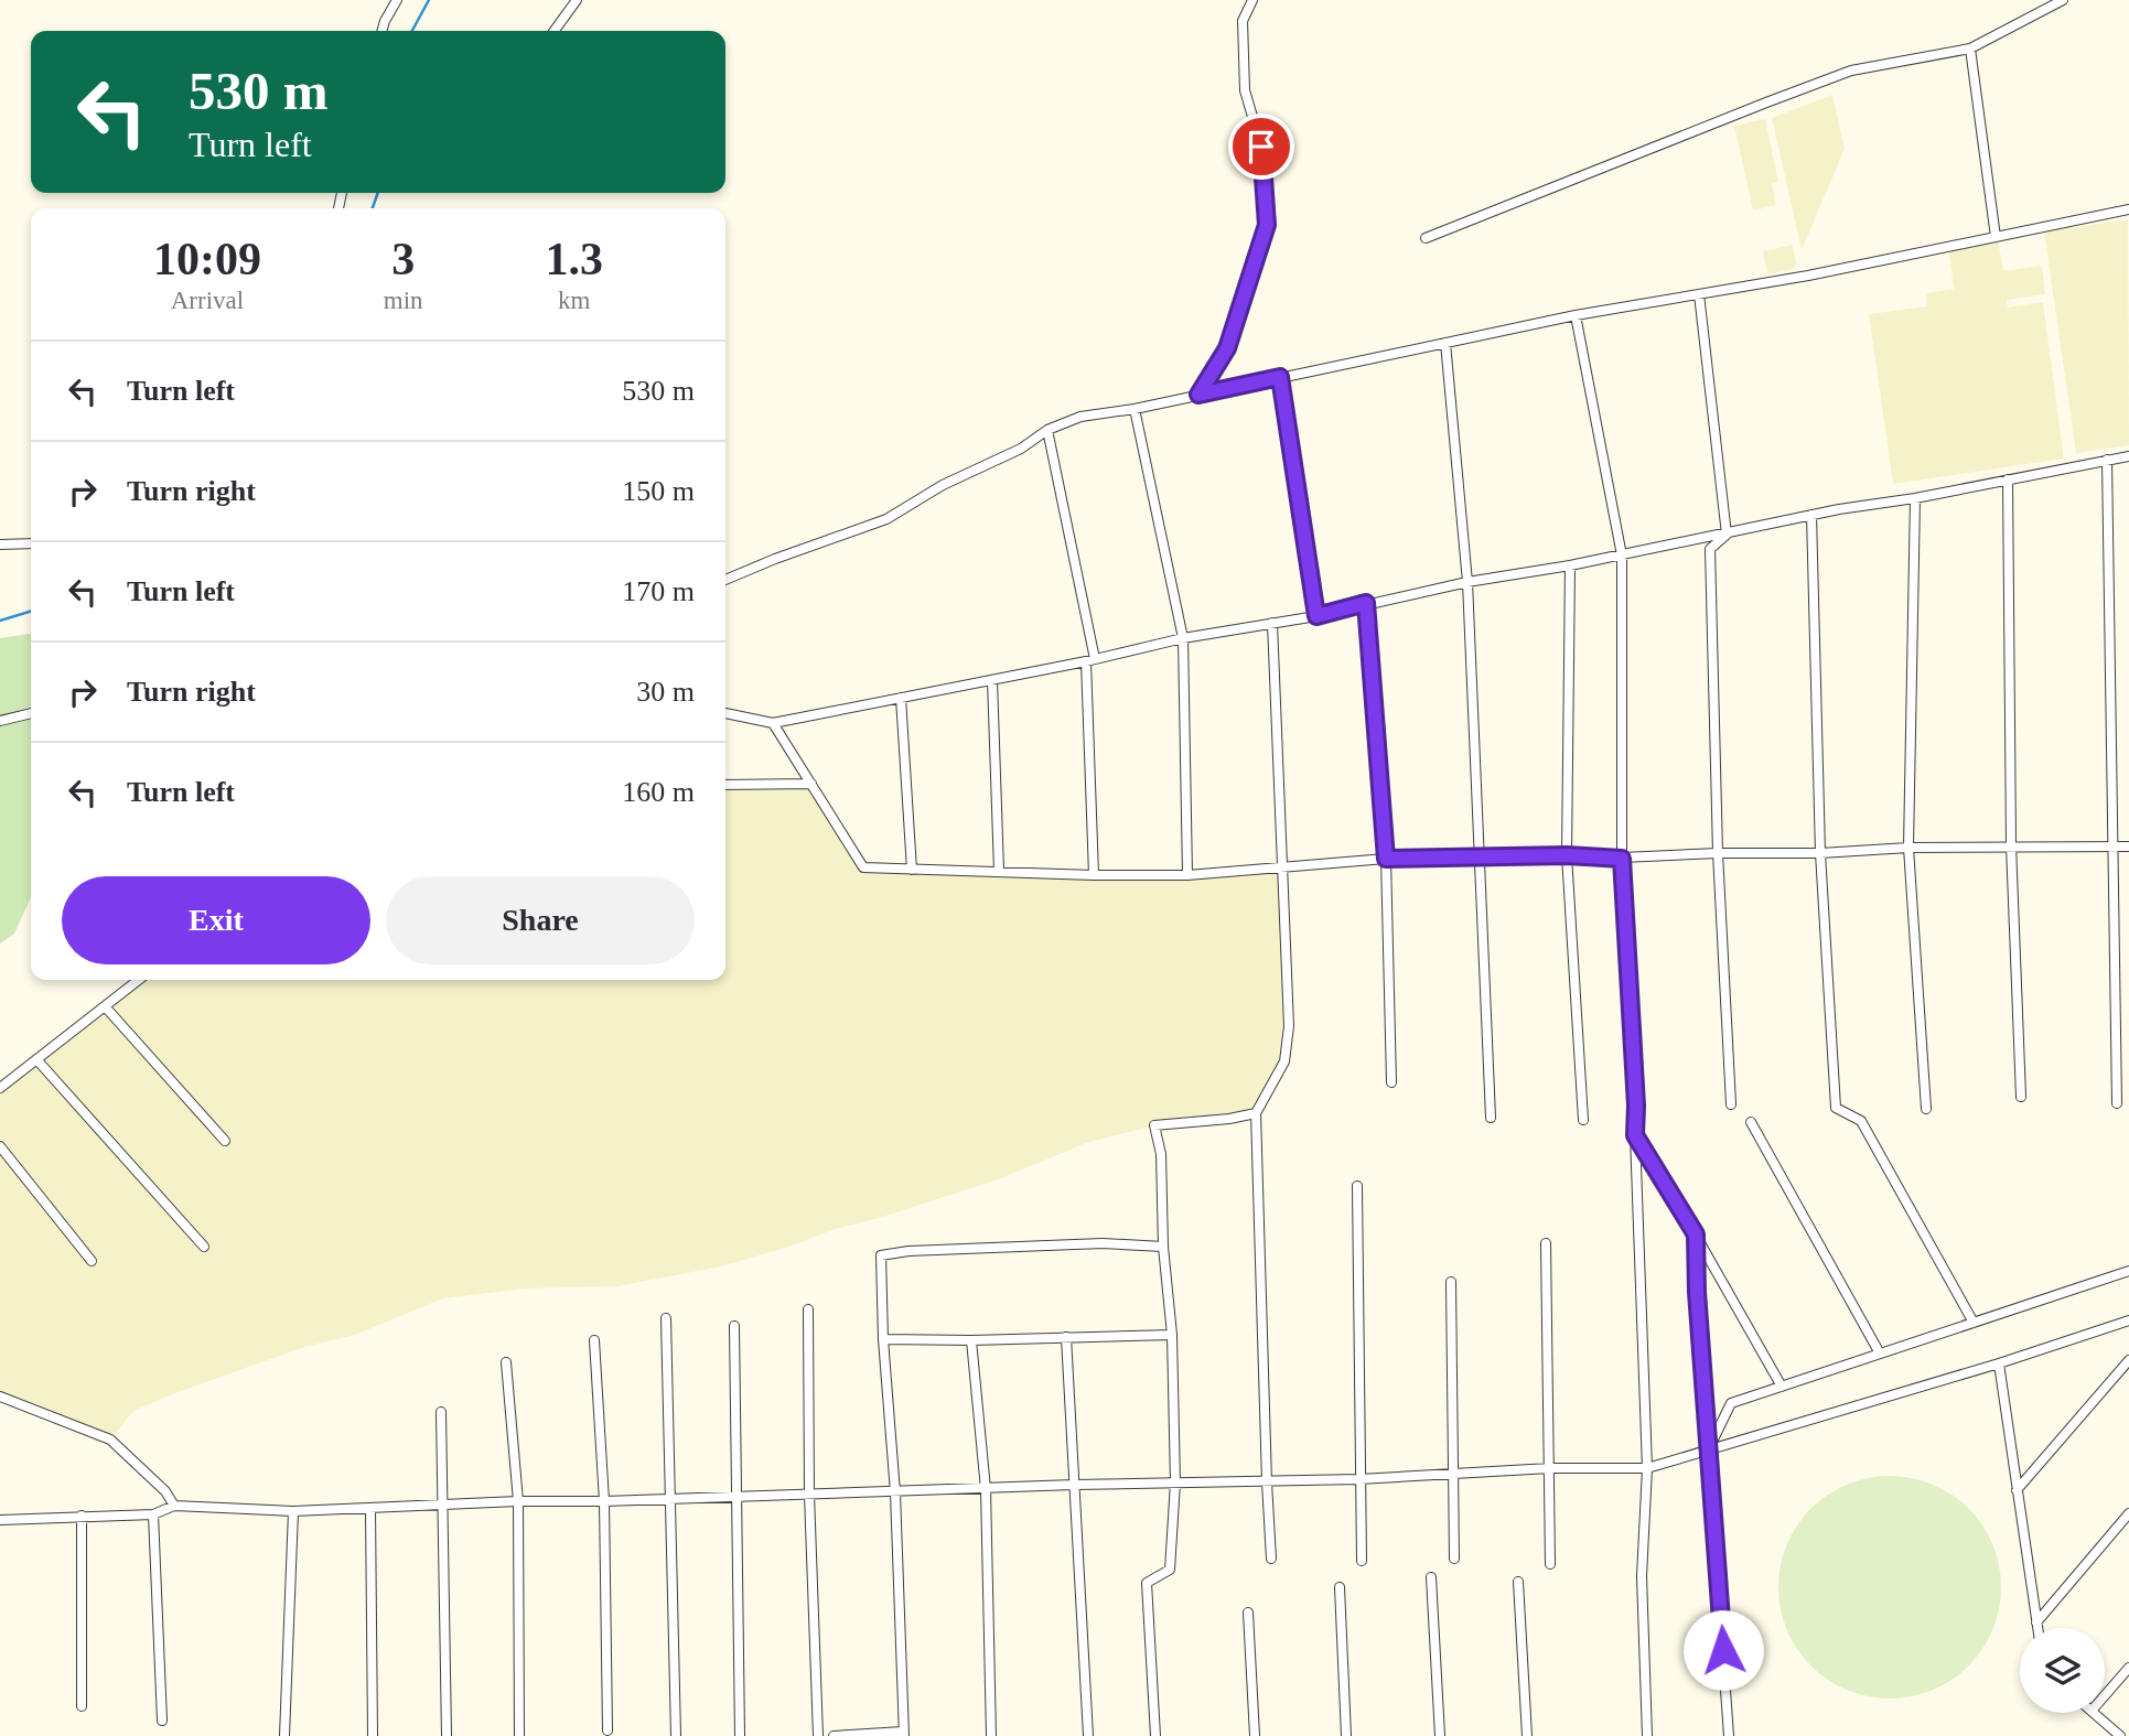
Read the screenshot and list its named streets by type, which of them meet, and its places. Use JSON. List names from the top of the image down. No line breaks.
{"page":{"turn":["530 m","Turn left"],"eta":["10:09","Arrival","3","min","1.3","km"],"list":[{"name":"Turn left","value":"530 m"},{"name":"Turn right","value":"150 m"},{"name":"Turn left","value":"170 m"},{"name":"Turn right","value":"30 m"},{"name":"Turn left","value":"160 m"}],"buttons":["Exit","Share"]}}
